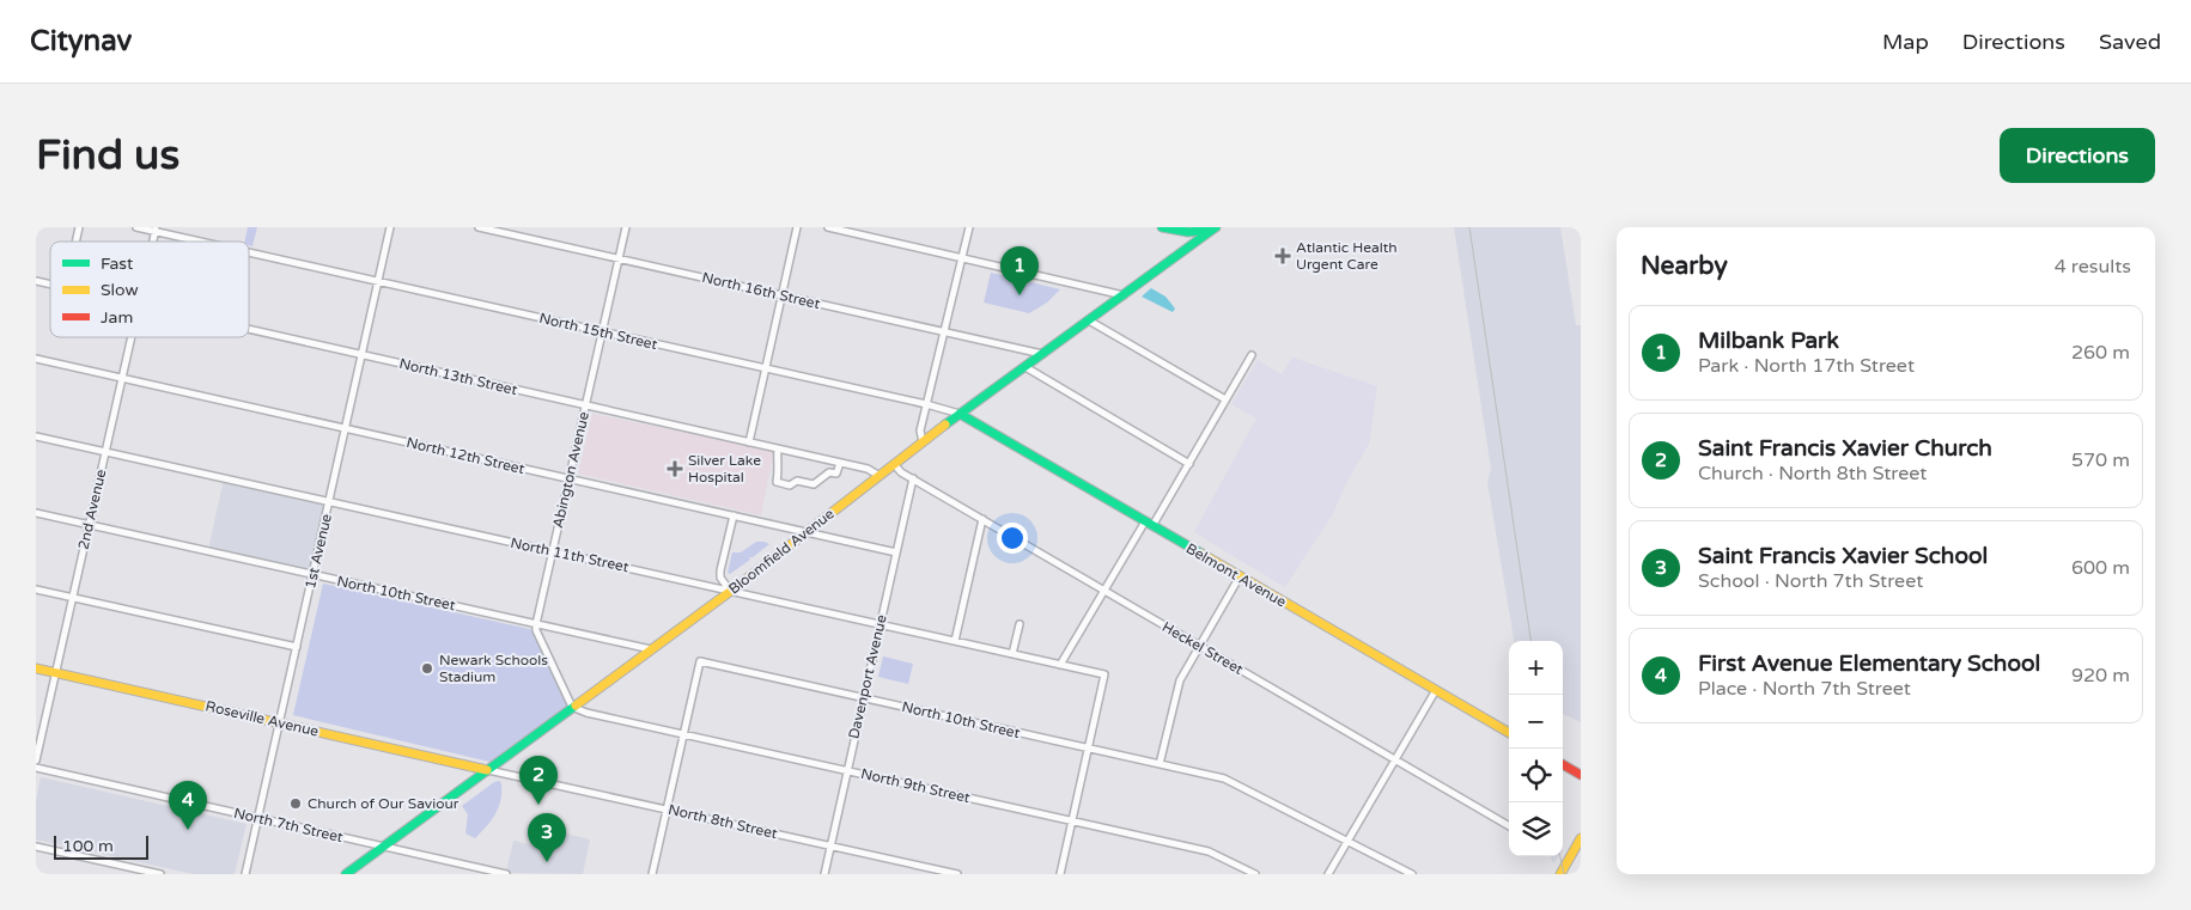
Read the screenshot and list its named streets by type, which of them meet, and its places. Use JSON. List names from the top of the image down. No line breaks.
{"streets":{"street":["North 16th Street","North 15th Street","North 13th Street","North 12th Street","Abington Avenue","2nd Avenue","1st Avenue","Bloomfield Avenue","North 11th Street","Belmont Avenue","North 10th Street","Heckel Street","Davenport Avenue","Roseville Avenue","North 9th Street","North 8th Street","North 7th Street"]},"crossings":[["North 16th Street","Abington Avenue"],["North 16th Street","Bloomfield Avenue"],["North 15th Street","Abington Avenue"],["North 15th Street","1st Avenue"],["North 15th Street","Bloomfield Avenue"],["North 15th Street","Belmont Avenue"],["North 13th Street","Abington Avenue"],["North 13th Street","1st Avenue"],["North 13th Street","Bloomfield Avenue"],["North 12th Street","Abington Avenue"],["North 12th Street","2nd Avenue"],["North 12th Street","1st Avenue"],["North 12th Street","Bloomfield Avenue"],["North 12th Street","Davenport Avenue"],["Abington Avenue","North 11th Street"],["Abington Avenue","North 10th Street"],["2nd Avenue","North 11th Street"],["2nd Avenue","North 10th Street"],["2nd Avenue","Roseville Avenue"],["1st Avenue","North 11th Street"],["1st Avenue","North 10th Street"],["1st Avenue","Roseville Avenue"],["1st Avenue","North 7th Street"],["Bloomfield Avenue","North 11th Street"],["Bloomfield Avenue","Belmont Avenue"],["Bloomfield Avenue","North 10th Street"],["Bloomfield Avenue","Heckel Street"],["Bloomfield Avenue","Roseville Avenue"],["Bloomfield Avenue","North 9th Street"],["Bloomfield Avenue","North 8th Street"],["Bloomfield Avenue","North 7th Street"],["North 11th Street","North 10th Street"],["North 11th Street","Davenport Avenue"],["North 10th Street","Davenport Avenue"],["North 10th Street","North 9th Street"],["Heckel Street","Davenport Avenue"],["Davenport Avenue","North 9th Street"],["Davenport Avenue","North 8th Street"],["Roseville Avenue","North 8th Street"]],"places":{"health":["Atlantic Health Urgent Care","Silver Lake Hospital"],"other":["Newark Schools Stadium","Church of Our Saviour"]},"legend":["Fast","Slow","Jam"],"scale_bar":"100 m","page":{"header":"Citynav","nav":["Map","Directions","Saved"],"buttons":"Directions","title":"Find us","heading":["Nearby","4 results"],"pins":["1","2","4","3"],"list":[{"mark":"1","name":"Milbank Park","note":"Park · North 17th Street","value":"260 m"},{"mark":"2","name":"Saint Francis Xavier Church","note":"Church · North 8th Street","value":"570 m"},{"mark":"3","name":"Saint Francis Xavier School","note":"School · North 7th Street","value":"600 m"},{"mark":"4","name":"First Avenue Elementary School","note":"Place · North 7th Street","value":"920 m"}],"map_buttons":["+","−"],"scale":"100 m"}}
